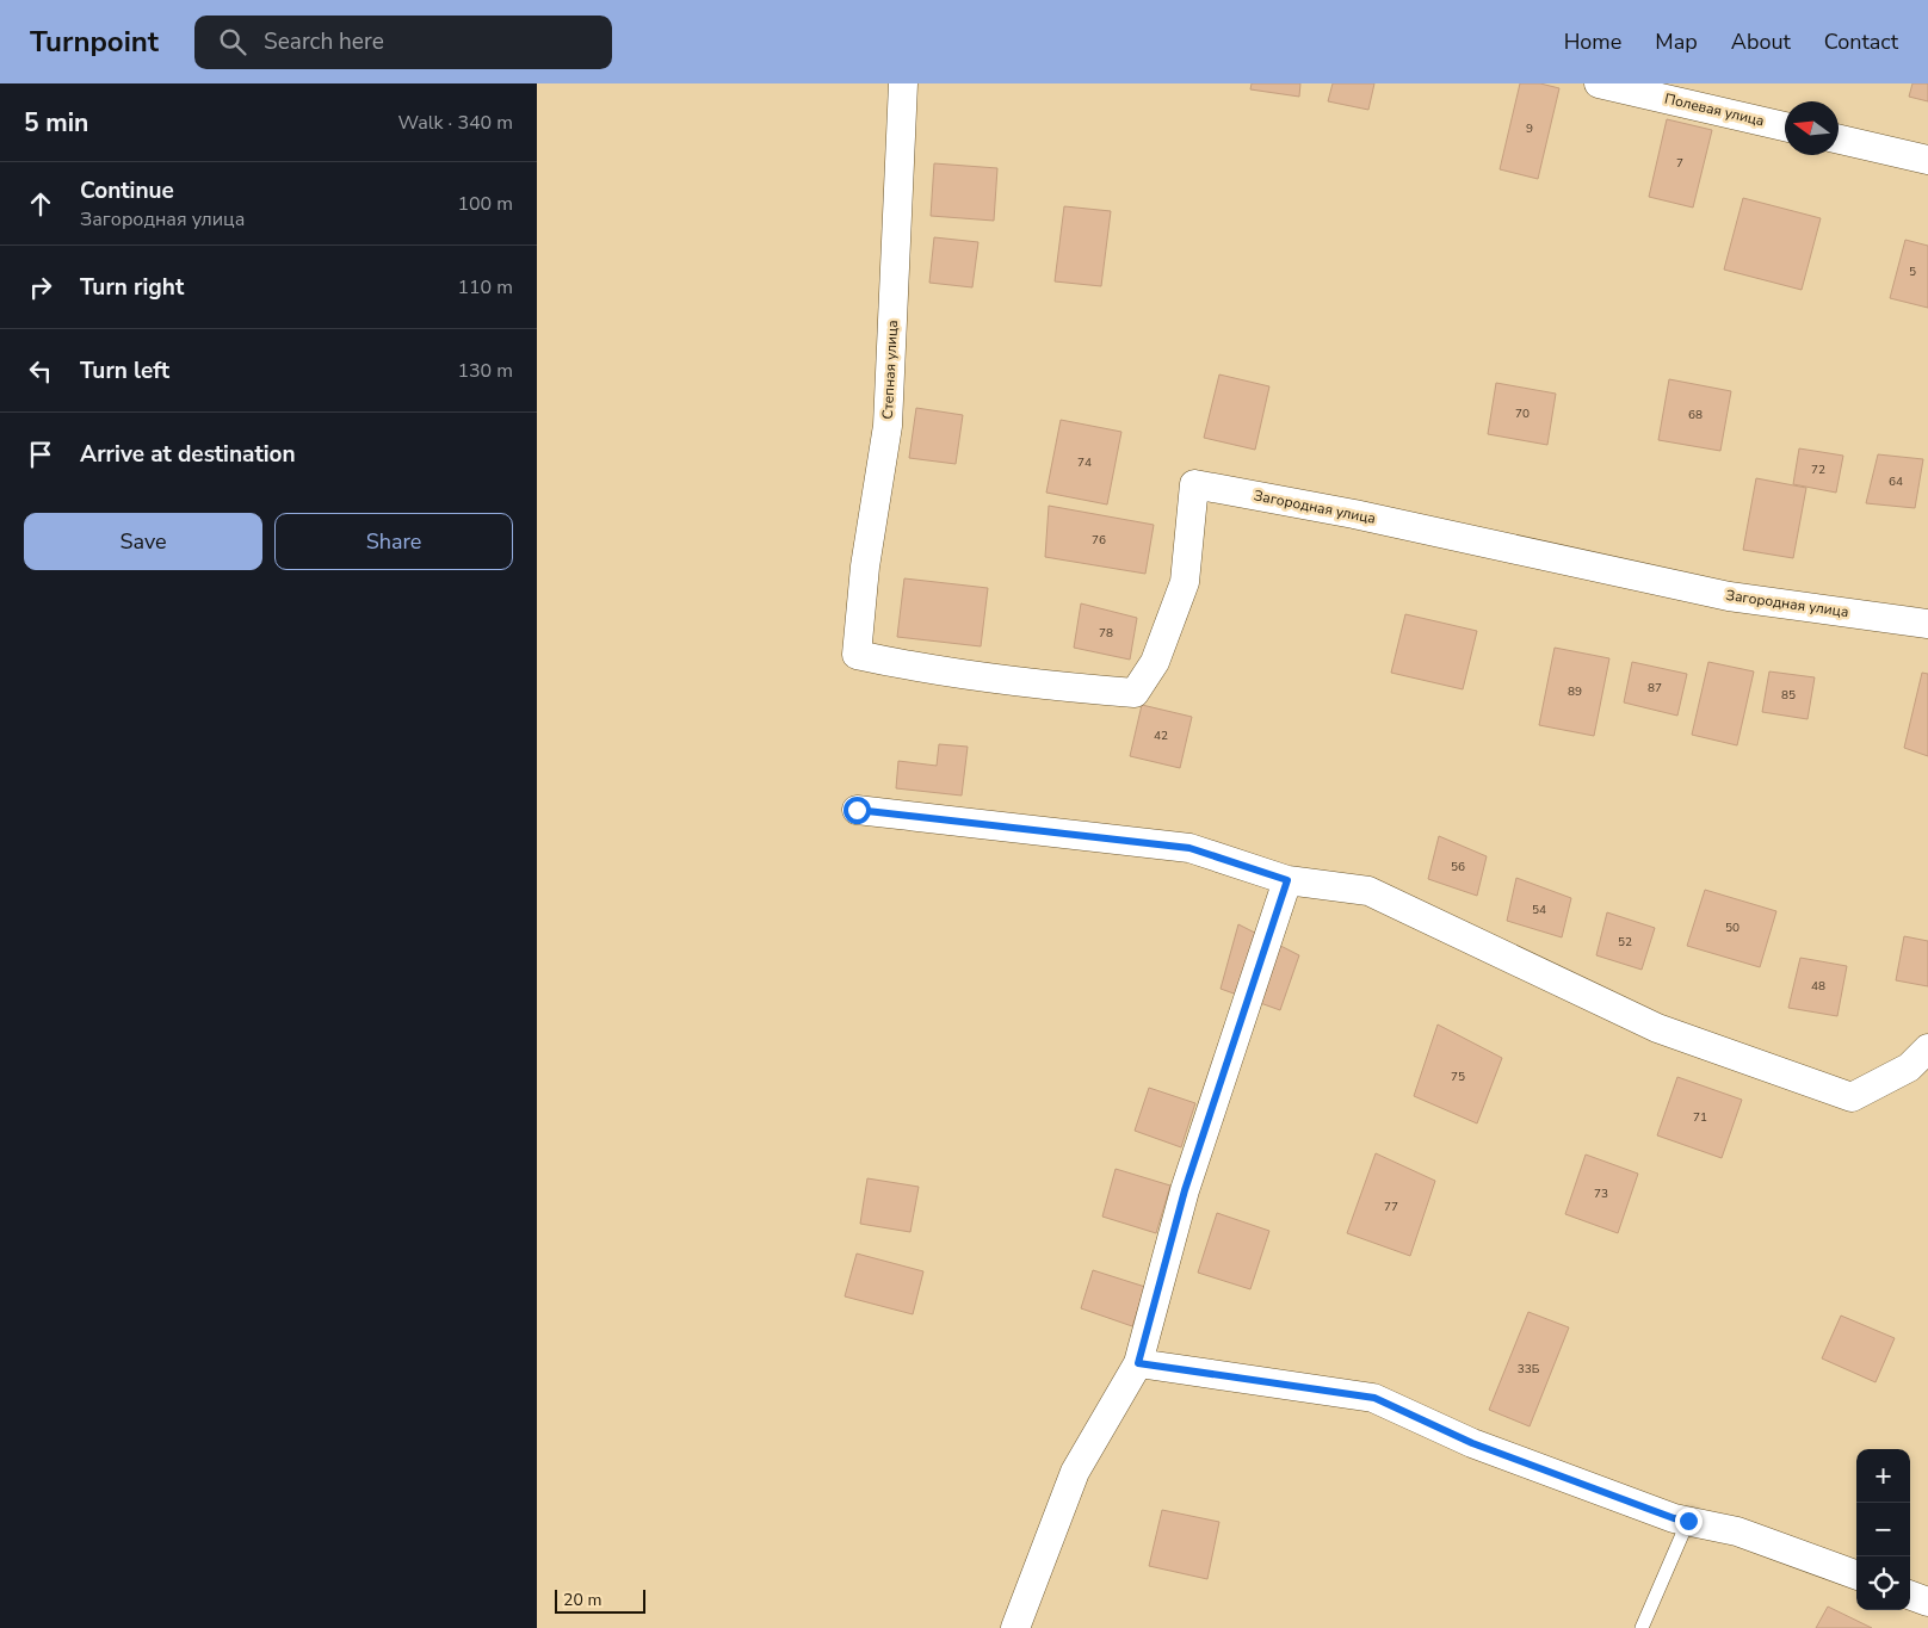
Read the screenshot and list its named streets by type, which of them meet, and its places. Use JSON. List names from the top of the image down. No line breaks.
{"streets":{"street":["Полевая улица","Степная улица","Загородная улица"]},"crossings":[["Степная улица","Загородная улица"]],"house_numbers":["9","7","5","70","68","74","72","64","76","78","87","89","85","42","56","54","50","52","48","75","71","73","77","33Б"],"scale_bar":"20 m","north":"left","page":{"header":"Turnpoint","search":"Search here","nav":["Home","Map","About","Contact"],"heading":["5 min","Walk · 340 m"],"list":[["Continue","Загородная улица","100 m"],["Turn right","110 m"],["Turn left","130 m"],"Arrive at destination"],"buttons":["Save","Share"],"map_buttons":["+","−"],"scale":"20 m"}}
